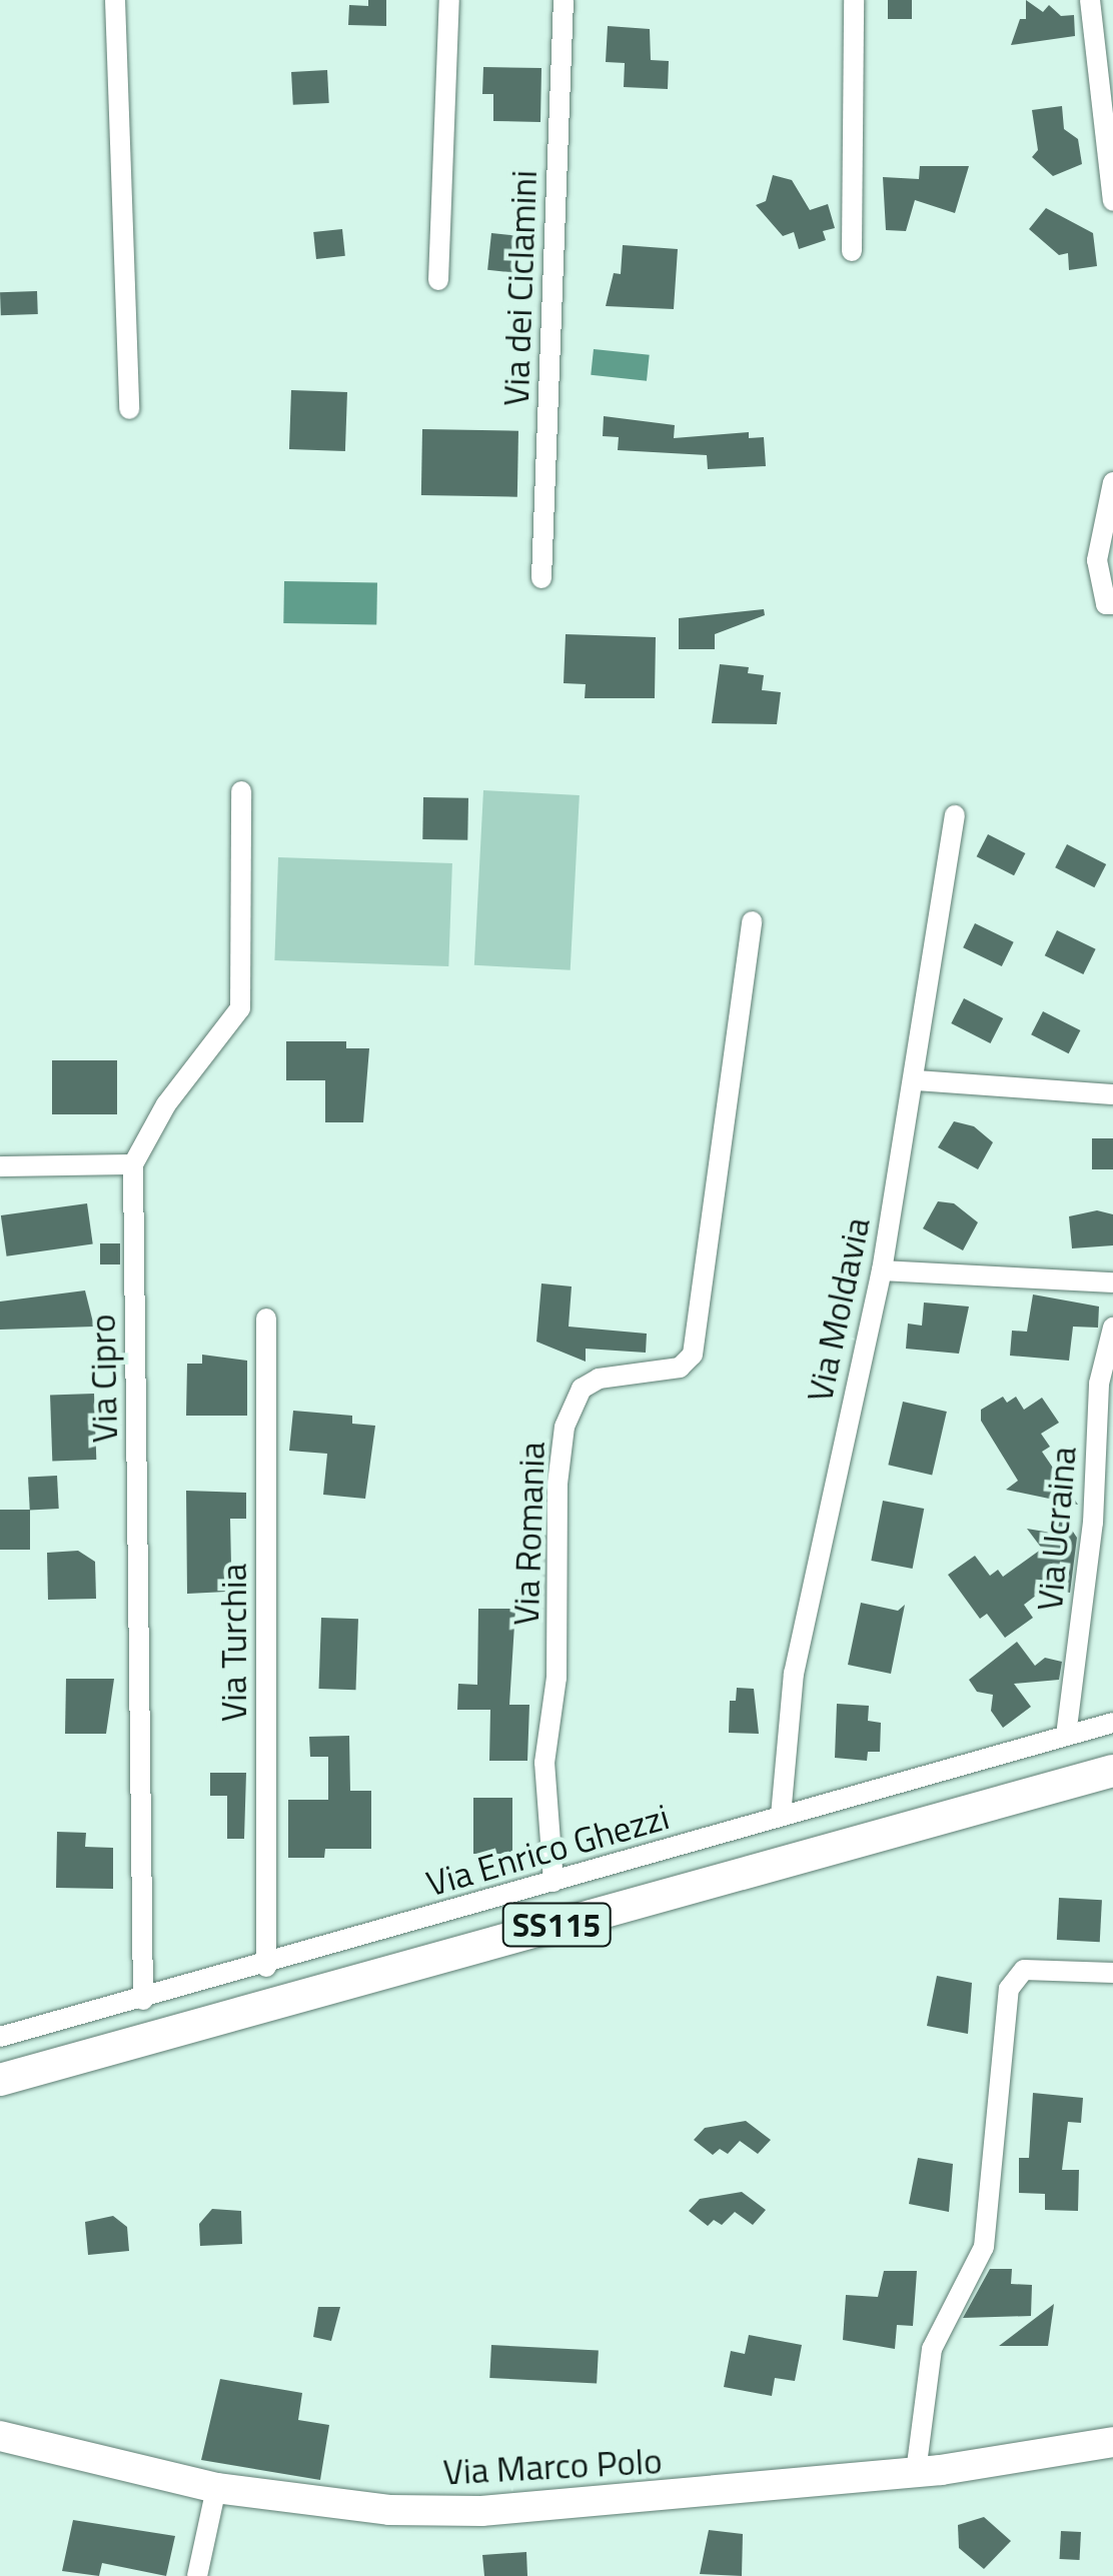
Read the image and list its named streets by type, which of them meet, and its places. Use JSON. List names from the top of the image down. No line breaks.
{"streets":{"main road":["SS115"],"street":["Via dei Ciclamini","Via Moldavia","Via Cipro","Via Ucraina","Via Romania","Via Turchia","Via Enrico Ghezzi","Via Marco Polo"]},"crossings":[["Via Moldavia","Via Enrico Ghezzi"],["Via Cipro","Via Enrico Ghezzi"],["Via Ucraina","Via Enrico Ghezzi"],["Via Romania","Via Enrico Ghezzi"],["Via Turchia","Via Enrico Ghezzi"]]}
